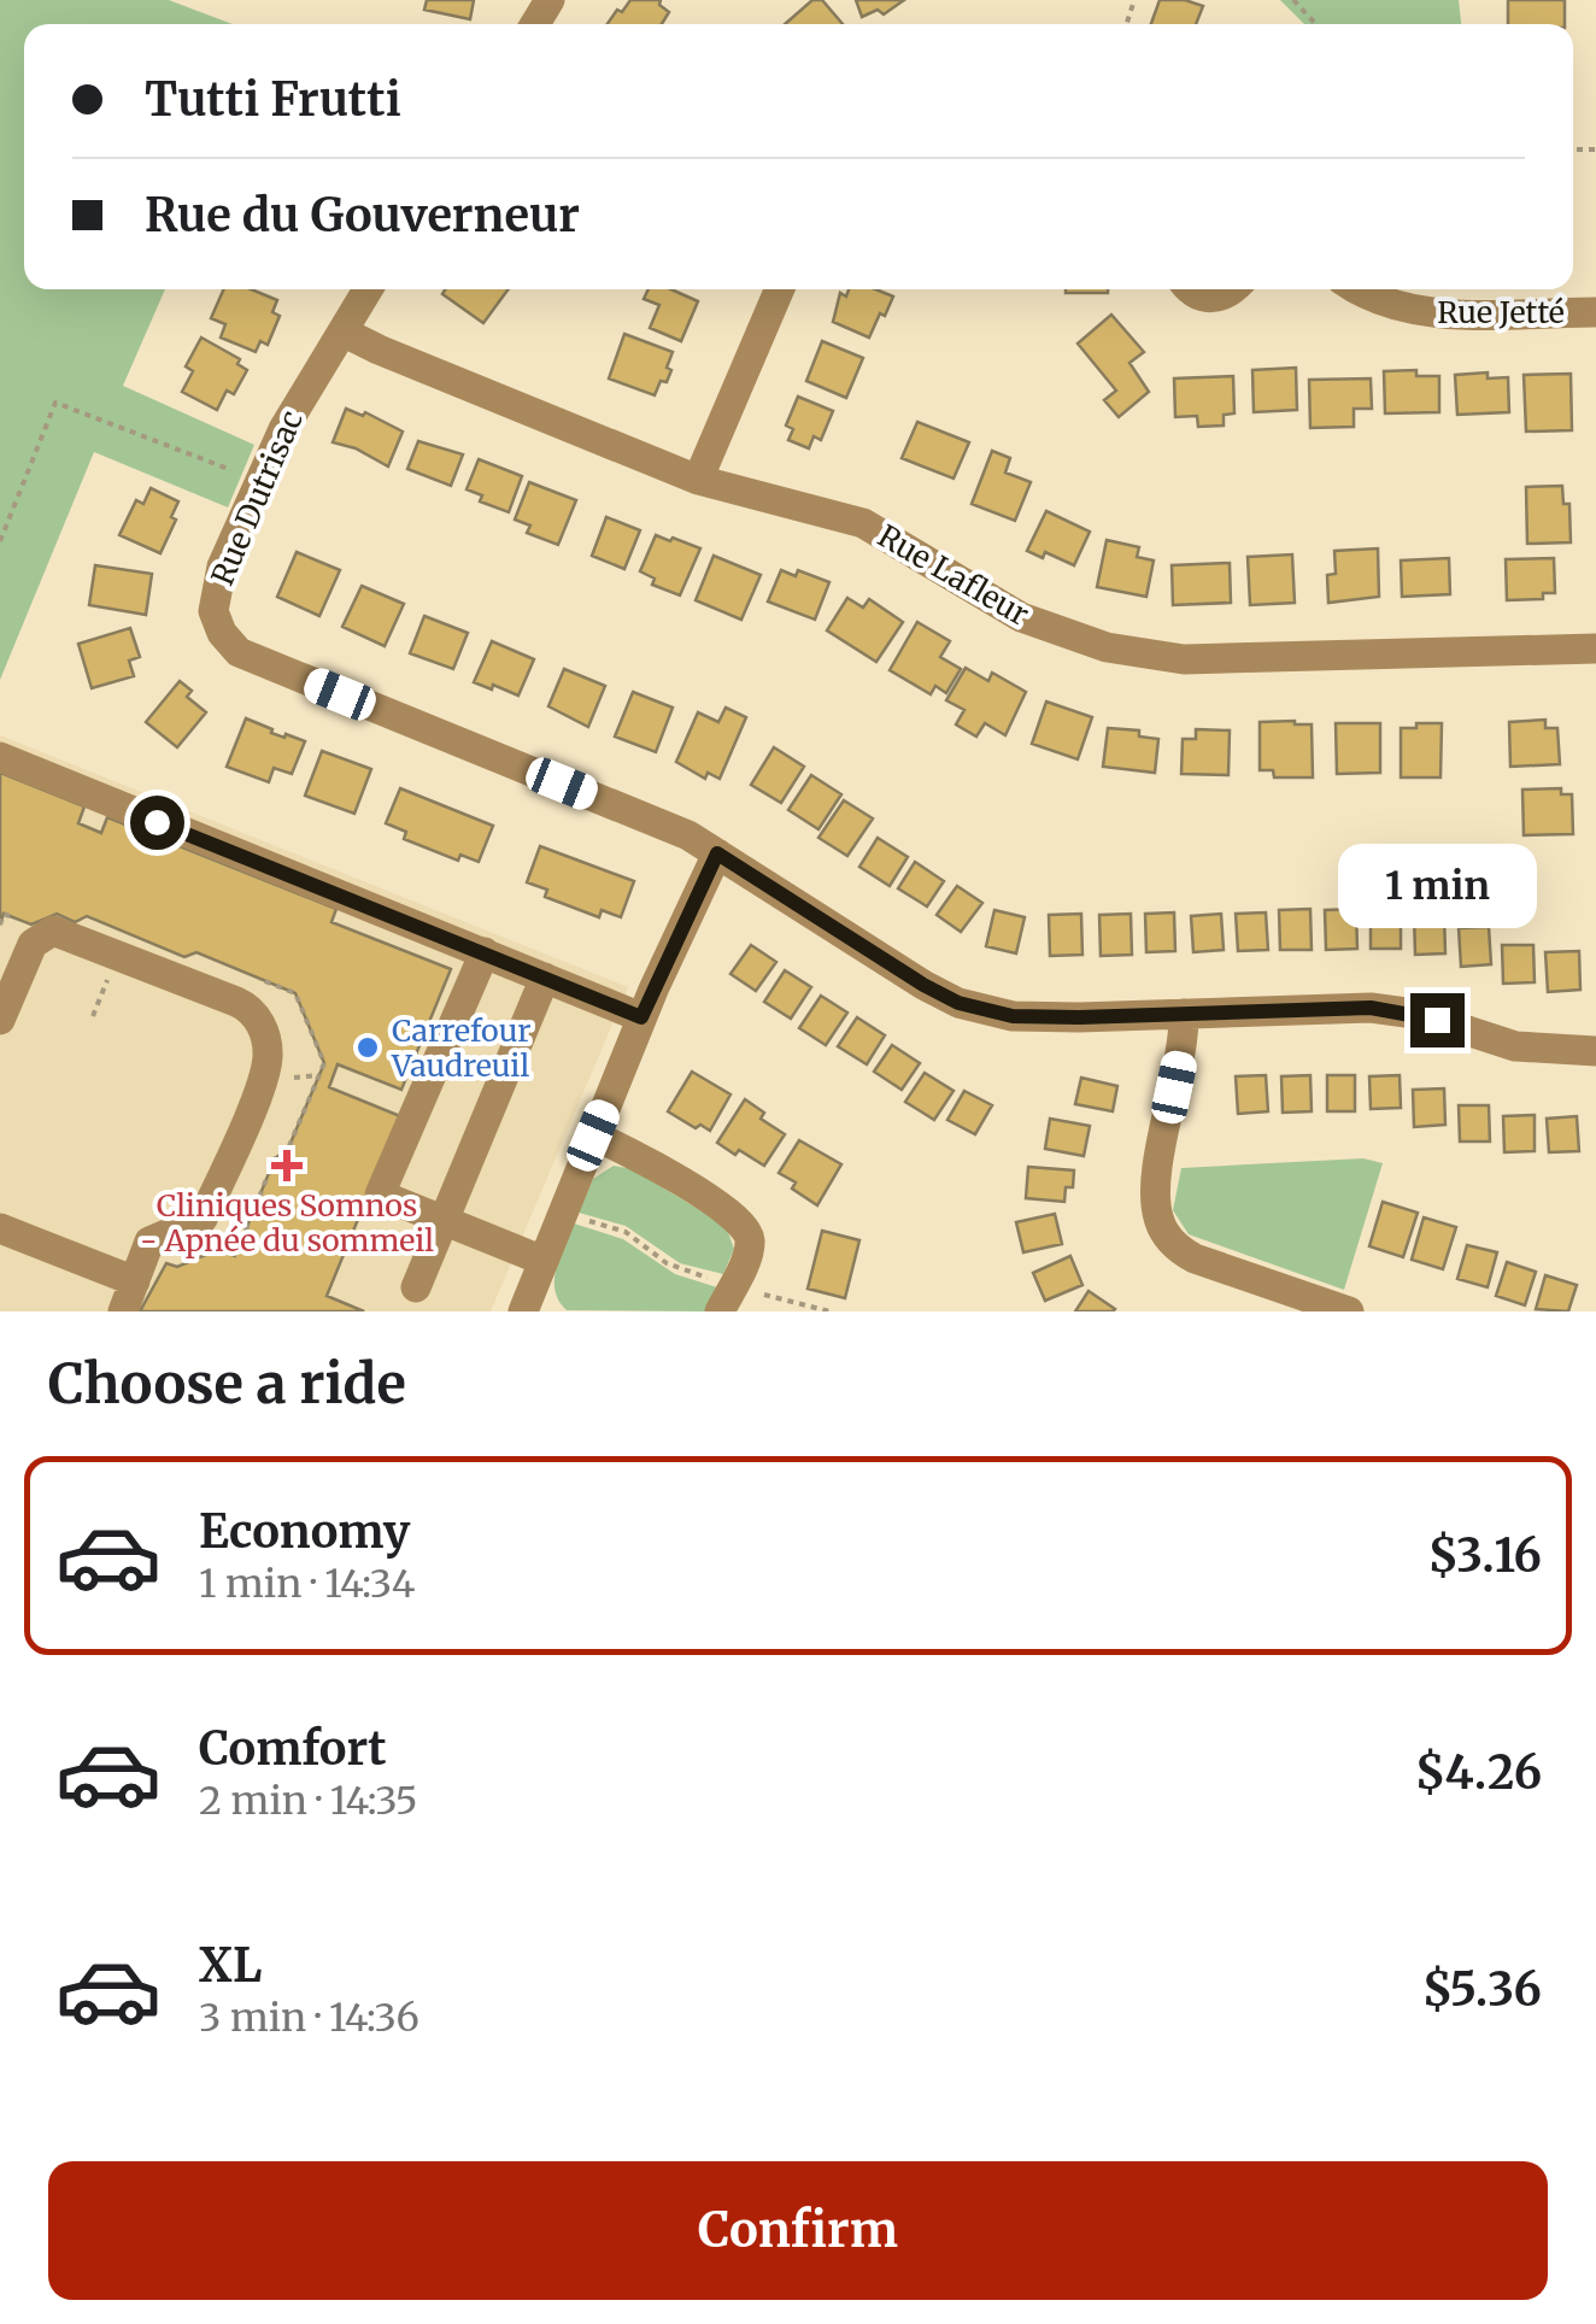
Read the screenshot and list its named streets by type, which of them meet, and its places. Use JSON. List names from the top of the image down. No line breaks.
{"streets":{"street":["Rue Jetté","Rue Dutrisac","Rue Lafleur"]},"crossings":[["Rue Dutrisac","Rue Lafleur"]],"places":{"other":["Carrefour Vaudreuil"],"health":["Cliniques Somnos - Apnée du sommeil"]},"page":{"banner":["Tutti Frutti","Rue du Gouverneur"],"bubble":"1 min","heading":"Choose a ride","list":[{"name":"Economy","note":"1 min · 14:34","value":"$3.16"},{"name":"Comfort","note":"2 min · 14:35","value":"$4.26"},{"name":"XL","note":"3 min · 14:36","value":"$5.36"}],"buttons":"Confirm"}}
